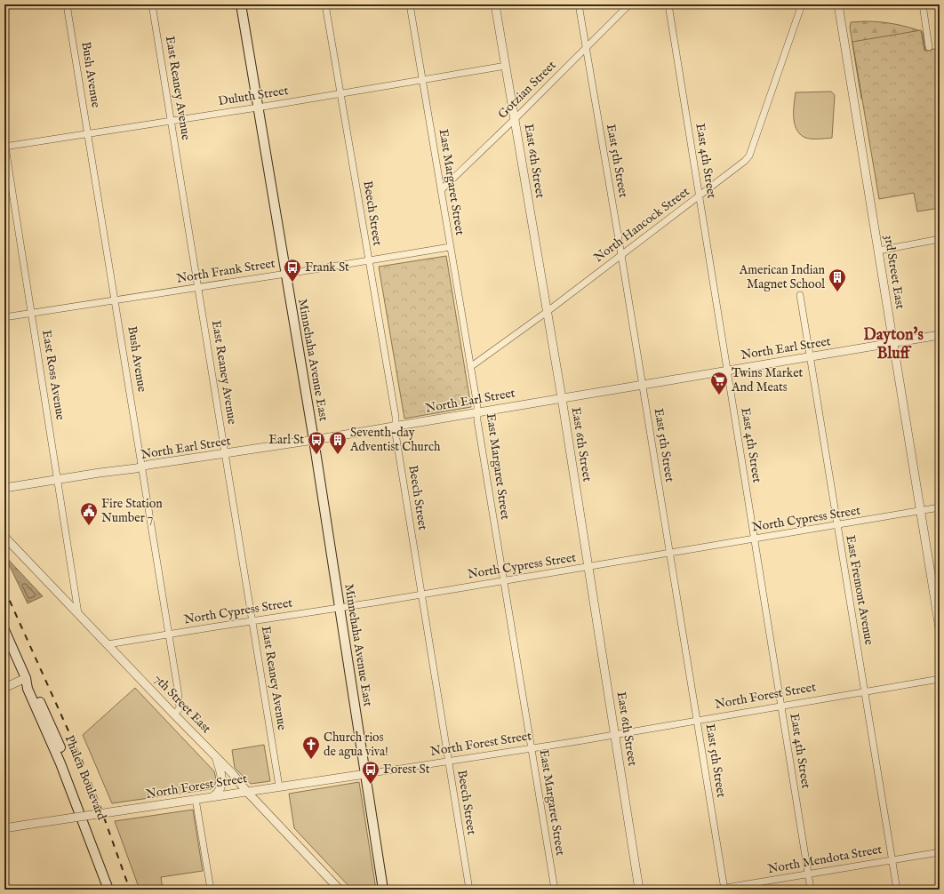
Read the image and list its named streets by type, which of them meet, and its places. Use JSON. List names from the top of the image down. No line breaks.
{"streets":{"main road":["Minnehaha Avenue East","Phalen Boulevard"],"street":["Bush Avenue","East Reaney Avenue","Gotzian Street","Duluth Street","East 6th Street","East 5th Street","East 4th Street","East Margaret Street","Beech Street","North Hancock Street","North Frank Street","3rd Street East","North Earl Street","East Ross Avenue","North Cypress Street","East Fremont Avenue","North Forest Street","7th Street East","North Mendota Street"]},"crossings":[["Bush Avenue","Duluth Street"],["Bush Avenue","North Frank Street"],["Bush Avenue","North Earl Street"],["Bush Avenue","North Cypress Street"],["Bush Avenue","7th Street East"],["East Reaney Avenue","Duluth Street"],["East Reaney Avenue","North Frank Street"],["East Reaney Avenue","North Earl Street"],["East Reaney Avenue","North Cypress Street"],["East Reaney Avenue","North Forest Street"],["Gotzian Street","East 6th Street"],["Gotzian Street","East 5th Street"],["Gotzian Street","East Margaret Street"],["Duluth Street","East 6th Street"],["Duluth Street","East Margaret Street"],["Duluth Street","Beech Street"],["Duluth Street","Minnehaha Avenue East"],["Duluth Street","East Ross Avenue"],["East 6th Street","North Hancock Street"],["East 6th Street","North Earl Street"],["East 6th Street","North Cypress Street"],["East 6th Street","North Forest Street"],["East 5th Street","North Hancock Street"],["East 5th Street","North Earl Street"],["East 5th Street","North Cypress Street"],["East 5th Street","North Forest Street"],["East 5th Street","North Mendota Street"],["East 4th Street","North Hancock Street"],["East 4th Street","North Earl Street"],["East 4th Street","North Cypress Street"],["East 4th Street","North Forest Street"],["East 4th Street","North Mendota Street"],["East Margaret Street","North Hancock Street"],["East Margaret Street","North Frank Street"],["East Margaret Street","North Earl Street"],["East Margaret Street","North Cypress Street"],["East Margaret Street","North Forest Street"],["Beech Street","North Frank Street"],["Beech Street","North Earl Street"],["Beech Street","North Cypress Street"],["Beech Street","North Forest Street"],["North Frank Street","Minnehaha Avenue East"],["North Frank Street","East Ross Avenue"],["3rd Street East","North Earl Street"],["3rd Street East","North Cypress Street"],["North Earl Street","Minnehaha Avenue East"],["North Earl Street","East Ross Avenue"],["North Earl Street","East Fremont Avenue"],["Minnehaha Avenue East","North Cypress Street"],["Minnehaha Avenue East","North Forest Street"],["East Ross Avenue","7th Street East"],["North Cypress Street","East Fremont Avenue"],["North Cypress Street","7th Street East"],["East Fremont Avenue","North Forest Street"],["East Fremont Avenue","North Mendota Street"],["North Forest Street","7th Street East"]],"districts":["Dayton's Bluff"],"places":{"bus stop":["Frank St","Earl St","Forest St"],"building":["American Indian Magnet School","Seventh-day Adventist Church"],"supermarket":["Twins Market And Meats"],"public building":["Fire Station Number 7"],"church":["Church rios de agua viva!"]}}
